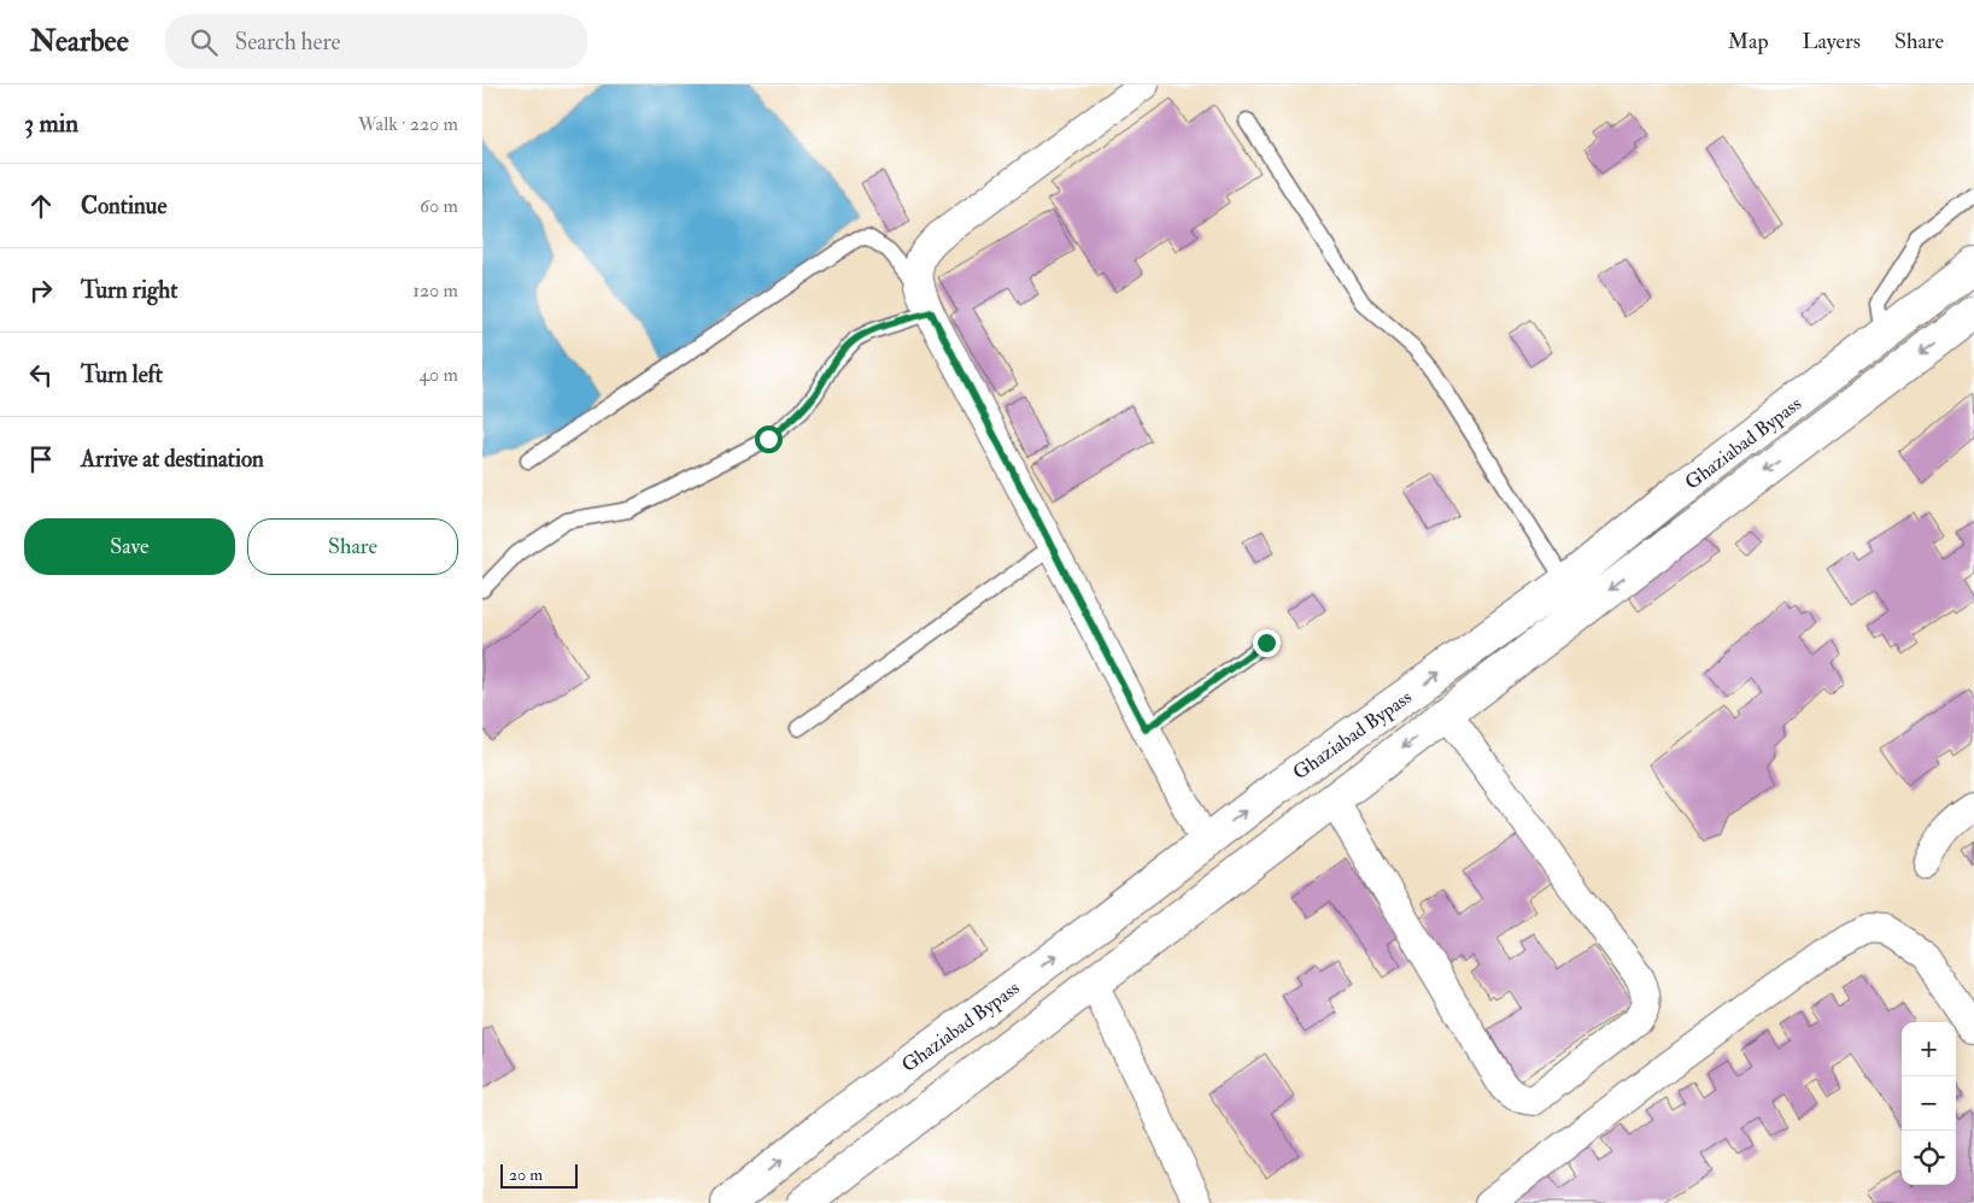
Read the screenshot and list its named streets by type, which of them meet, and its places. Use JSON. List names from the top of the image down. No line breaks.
{"streets":{"highway":["Ghaziabad Bypass"]},"scale_bar":"20 m","page":{"header":"Nearbee","search":"Search here","nav":["Map","Layers","Share"],"heading":["3 min","Walk · 220 m"],"list":[["Continue","60 m"],["Turn right","120 m"],["Turn left","40 m"],"Arrive at destination"],"buttons":["Save","Share"],"map_buttons":["+","−"],"scale":"20 m"}}
